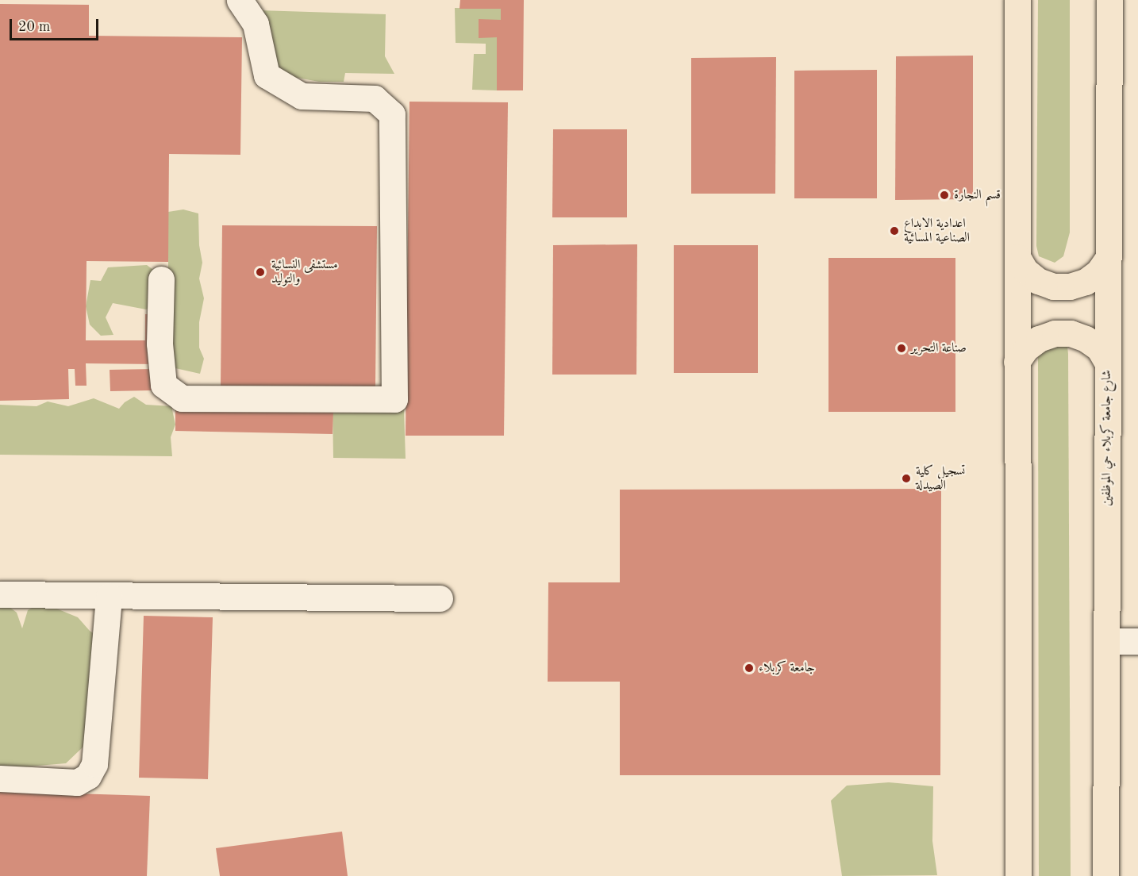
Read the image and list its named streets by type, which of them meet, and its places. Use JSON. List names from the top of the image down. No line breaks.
{"streets":{"main road":["شارع جامعة كربلاء حي الموظفين"]},"places":["قسم النجارة","اعدادية الابداع الصناعية المسائية","مستشفى النسائية والتوليد","صناعة التحرير","تسجيل كلية الصيدلة","جامعة كربلاء"],"scale_bar":"20 m"}
